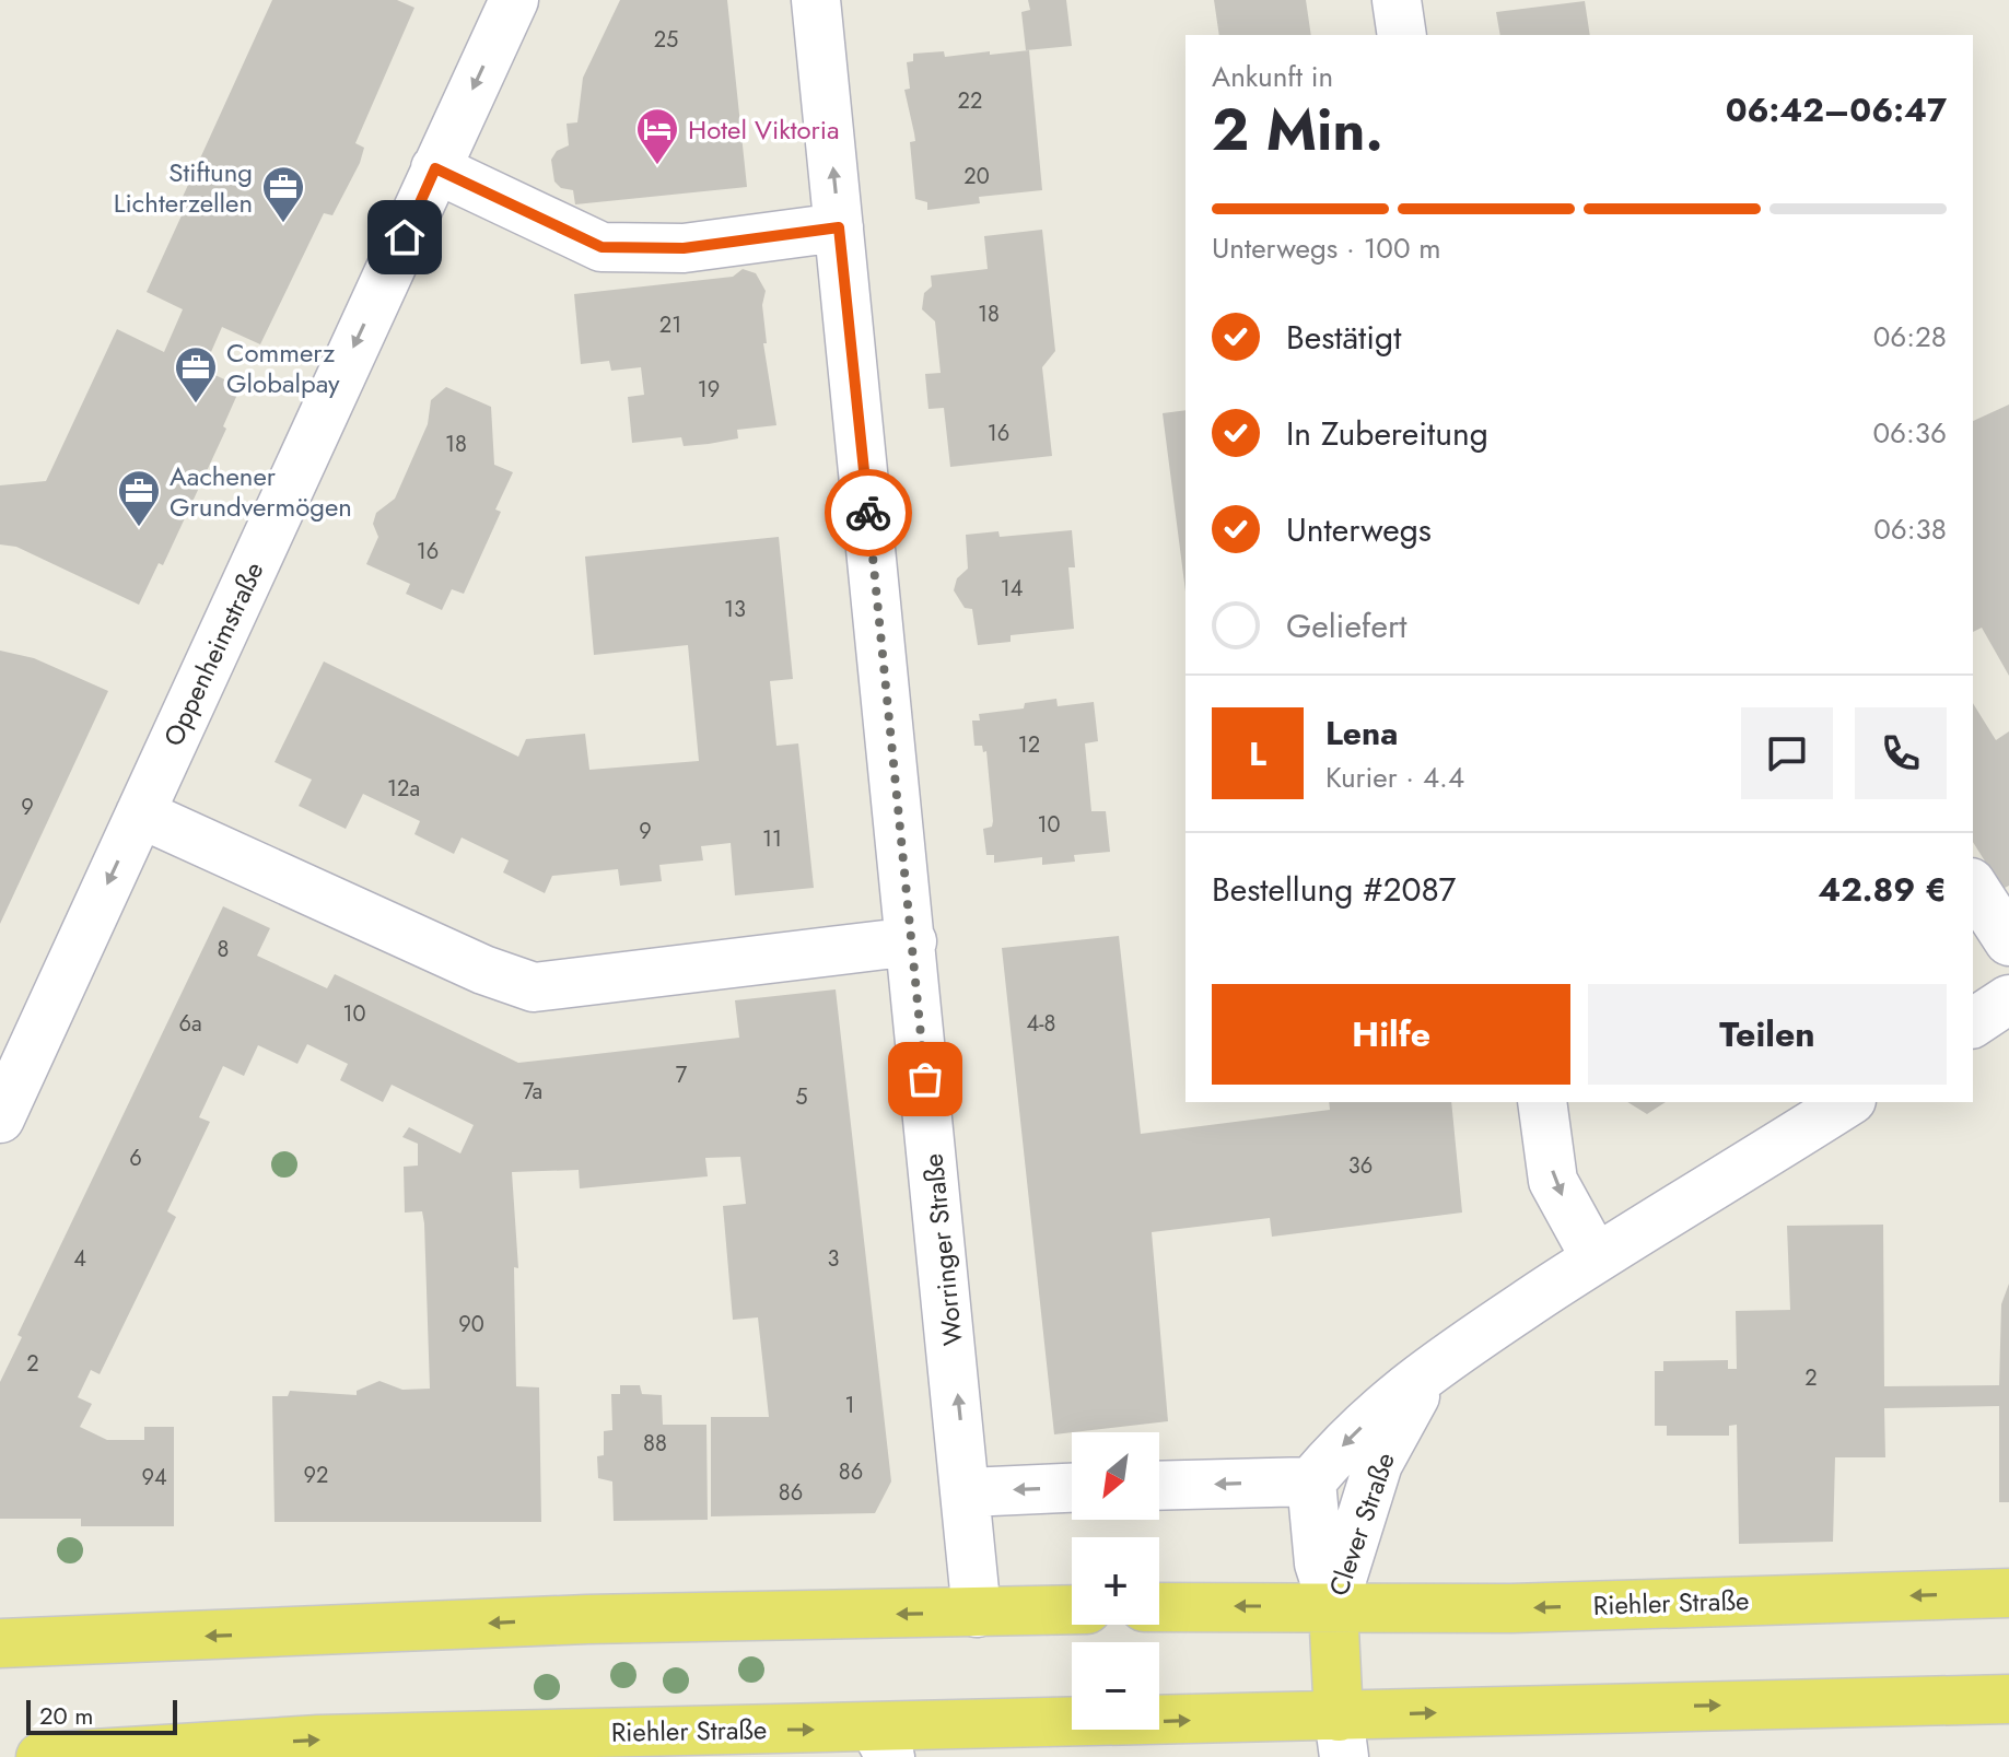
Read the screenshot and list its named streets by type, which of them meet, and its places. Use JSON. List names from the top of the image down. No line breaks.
{"streets":{"main road":["Riehler Straße"],"street":["Oppenheimstraße","Worringer Straße","Clever Straße"]},"crossings":[["Clever Straße","Riehler Straße"]],"one_way":["Oppenheimstraße","Worringer Straße"],"places":{"hotel":["Hotel Viktoria"],"office":["Stiftung Lichterzellen","Commerz Globalpay","Aachener Grundvermögen"]},"house_numbers":["25","22","20","18","21","19","16","18","16","14","13","12","12a","9","10","9","11","8","10","6a","4-8","7","7a","5","6","36","4","3","90","2","2","1","88","86","92","94","86"],"scale_bar":"20 m","north":"bottom left","page":{"heading":["2 Min.","Ankunft in","06:42–06:47"],"panel":["Lena","Kurier · 4.4","Bestellung #2087","42.89 €"],"bar":"Unterwegs · 100 m","list":[["Bestätigt","06:28"],["In Zubereitung","06:36"],["Unterwegs","06:38"],"Geliefert"],"round":"L","buttons":["Hilfe","Teilen"],"map_buttons":["+","−"],"scale":"20 m"}}
